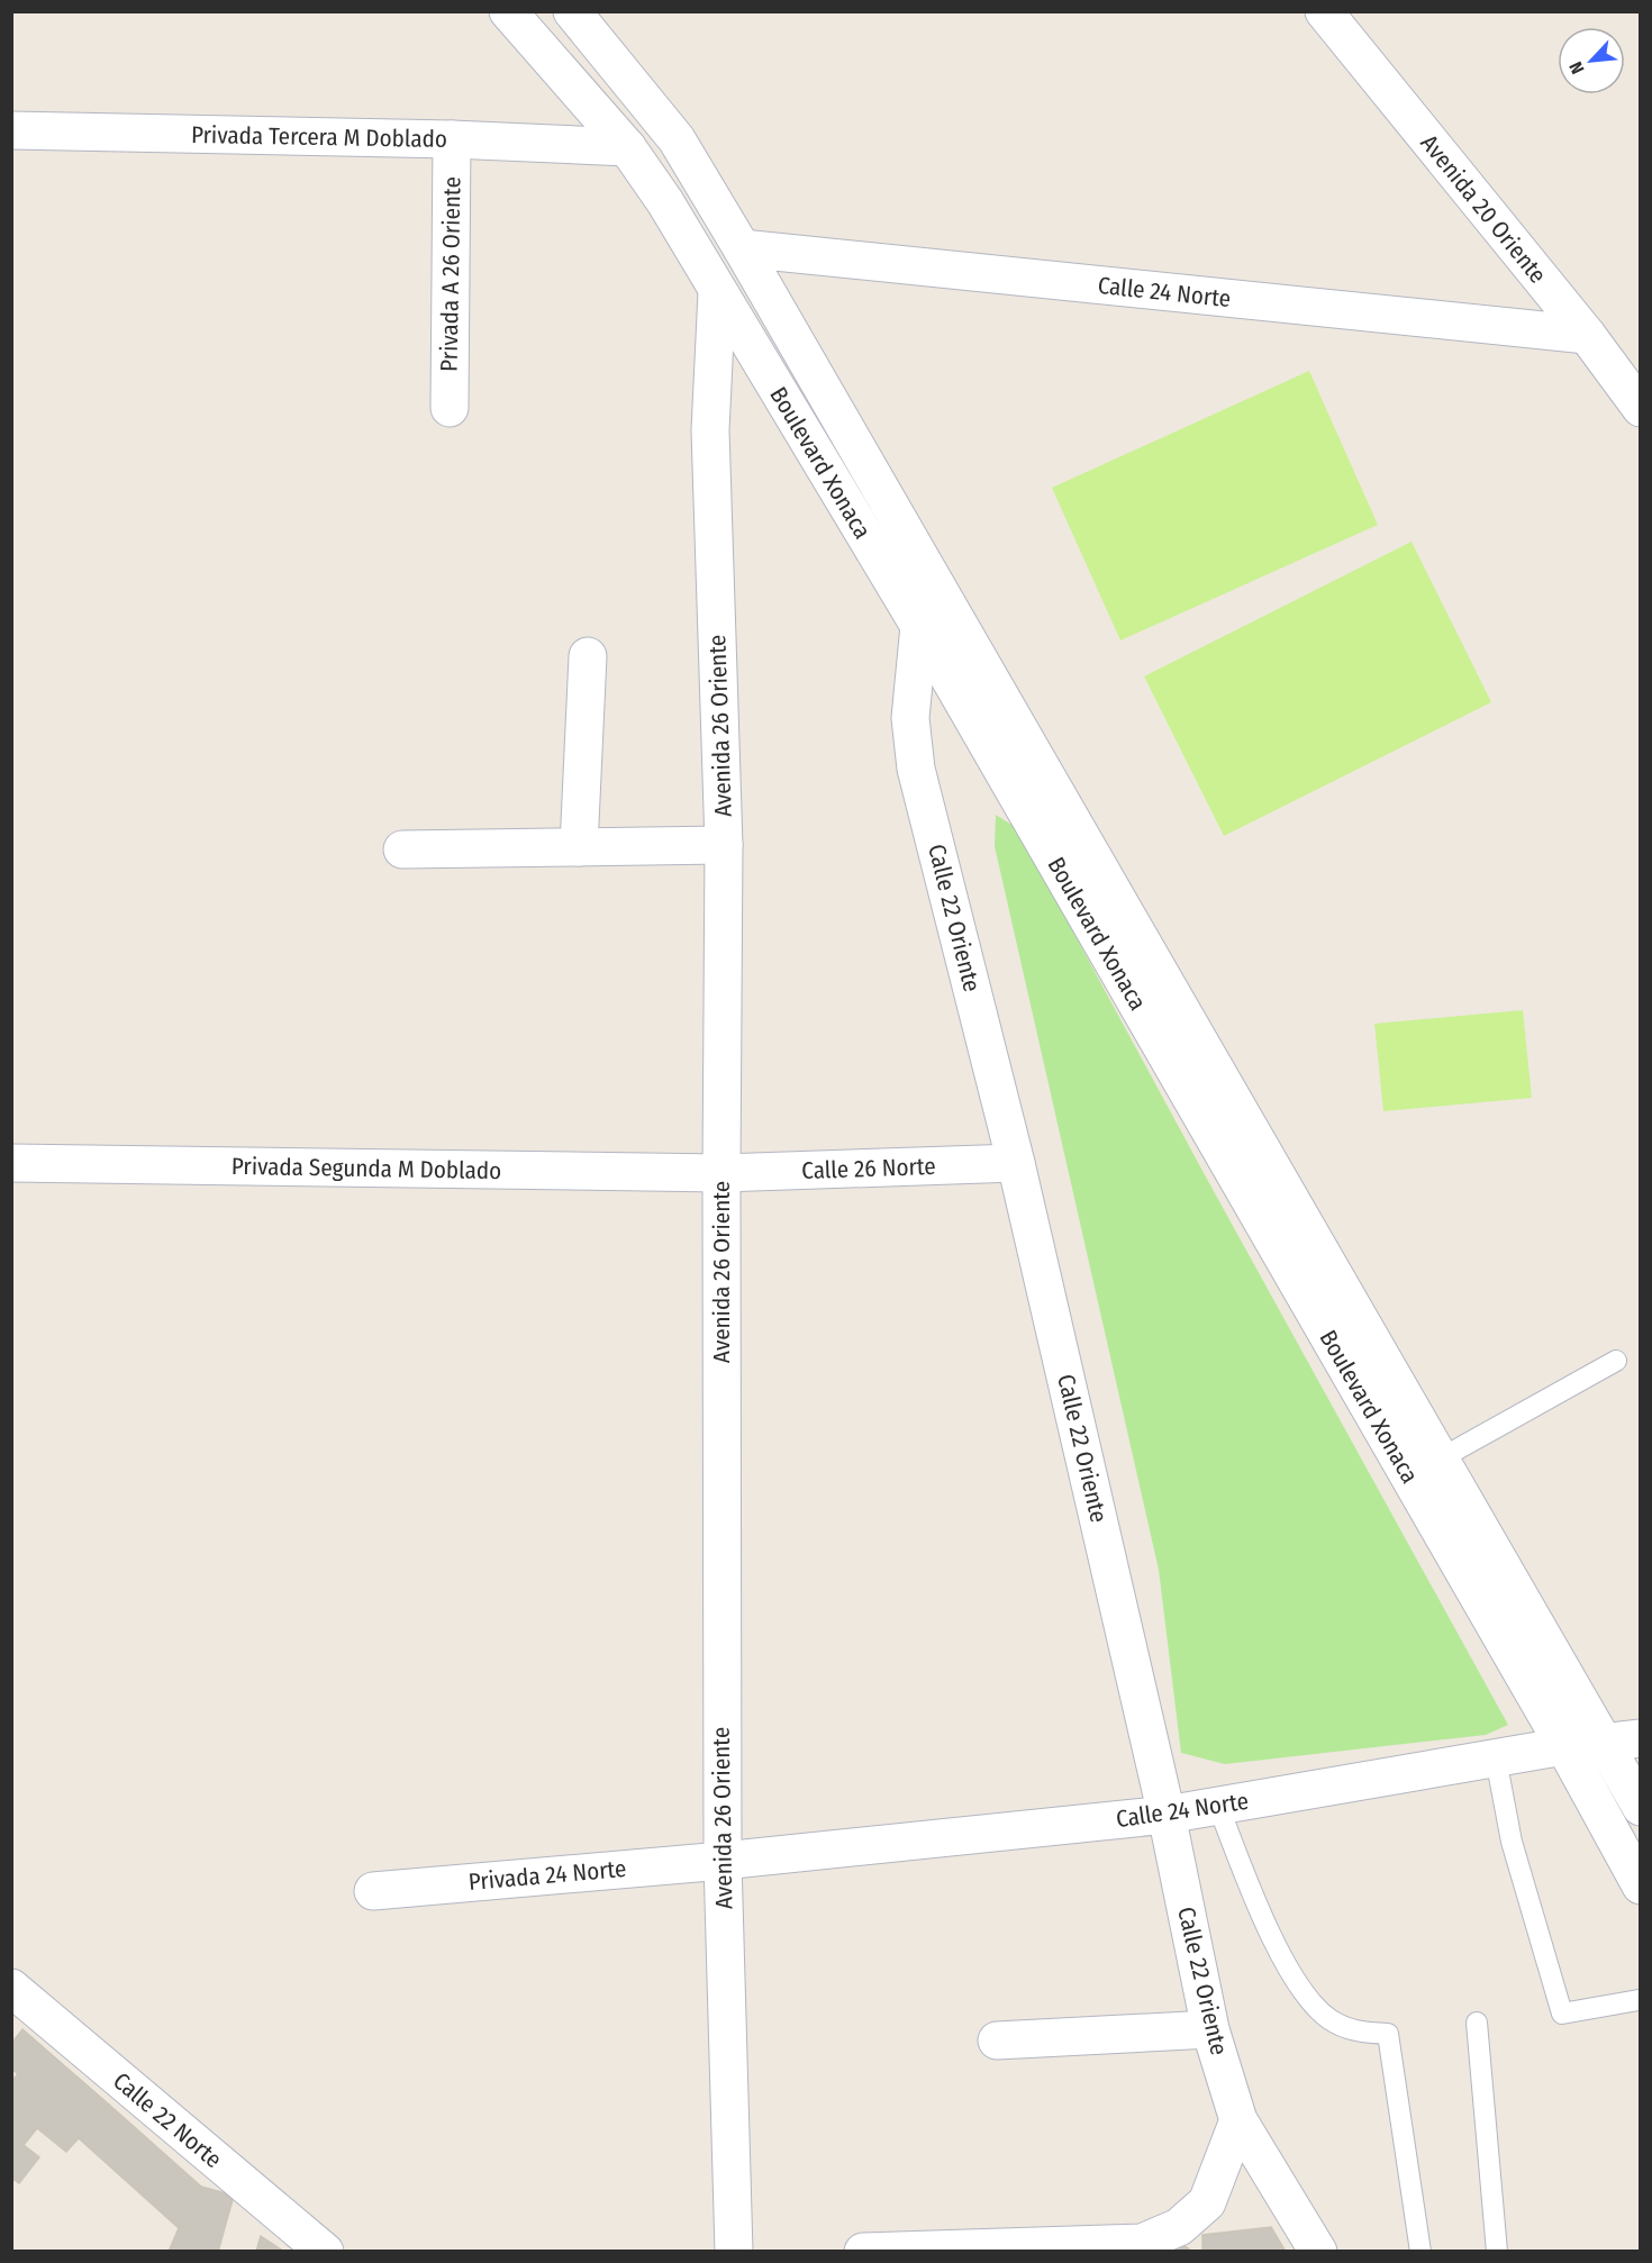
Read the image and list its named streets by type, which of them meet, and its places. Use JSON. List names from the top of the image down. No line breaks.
{"streets":{"street":["Privada Tercera M Doblado","Avenida 20 Oriente","Privada A 26 Oriente","Calle 24 Norte","Boulevard Xonaca","Avenida 26 Oriente","Calle 22 Oriente","Privada Segunda M Doblado","Calle 26 Norte","Privada 24 Norte","Calle 22 Norte"]},"crossings":[["Privada Tercera M Doblado","Privada A 26 Oriente"],["Privada Tercera M Doblado","Boulevard Xonaca"],["Avenida 20 Oriente","Calle 24 Norte"],["Calle 24 Norte","Boulevard Xonaca"],["Calle 24 Norte","Avenida 26 Oriente"],["Calle 24 Norte","Calle 22 Oriente"],["Calle 24 Norte","Privada 24 Norte"],["Boulevard Xonaca","Avenida 26 Oriente"],["Boulevard Xonaca","Calle 22 Oriente"],["Avenida 26 Oriente","Privada Segunda M Doblado"],["Avenida 26 Oriente","Calle 26 Norte"],["Avenida 26 Oriente","Privada 24 Norte"],["Calle 22 Oriente","Calle 26 Norte"],["Privada Segunda M Doblado","Calle 26 Norte"]],"north":"bottom left"}
